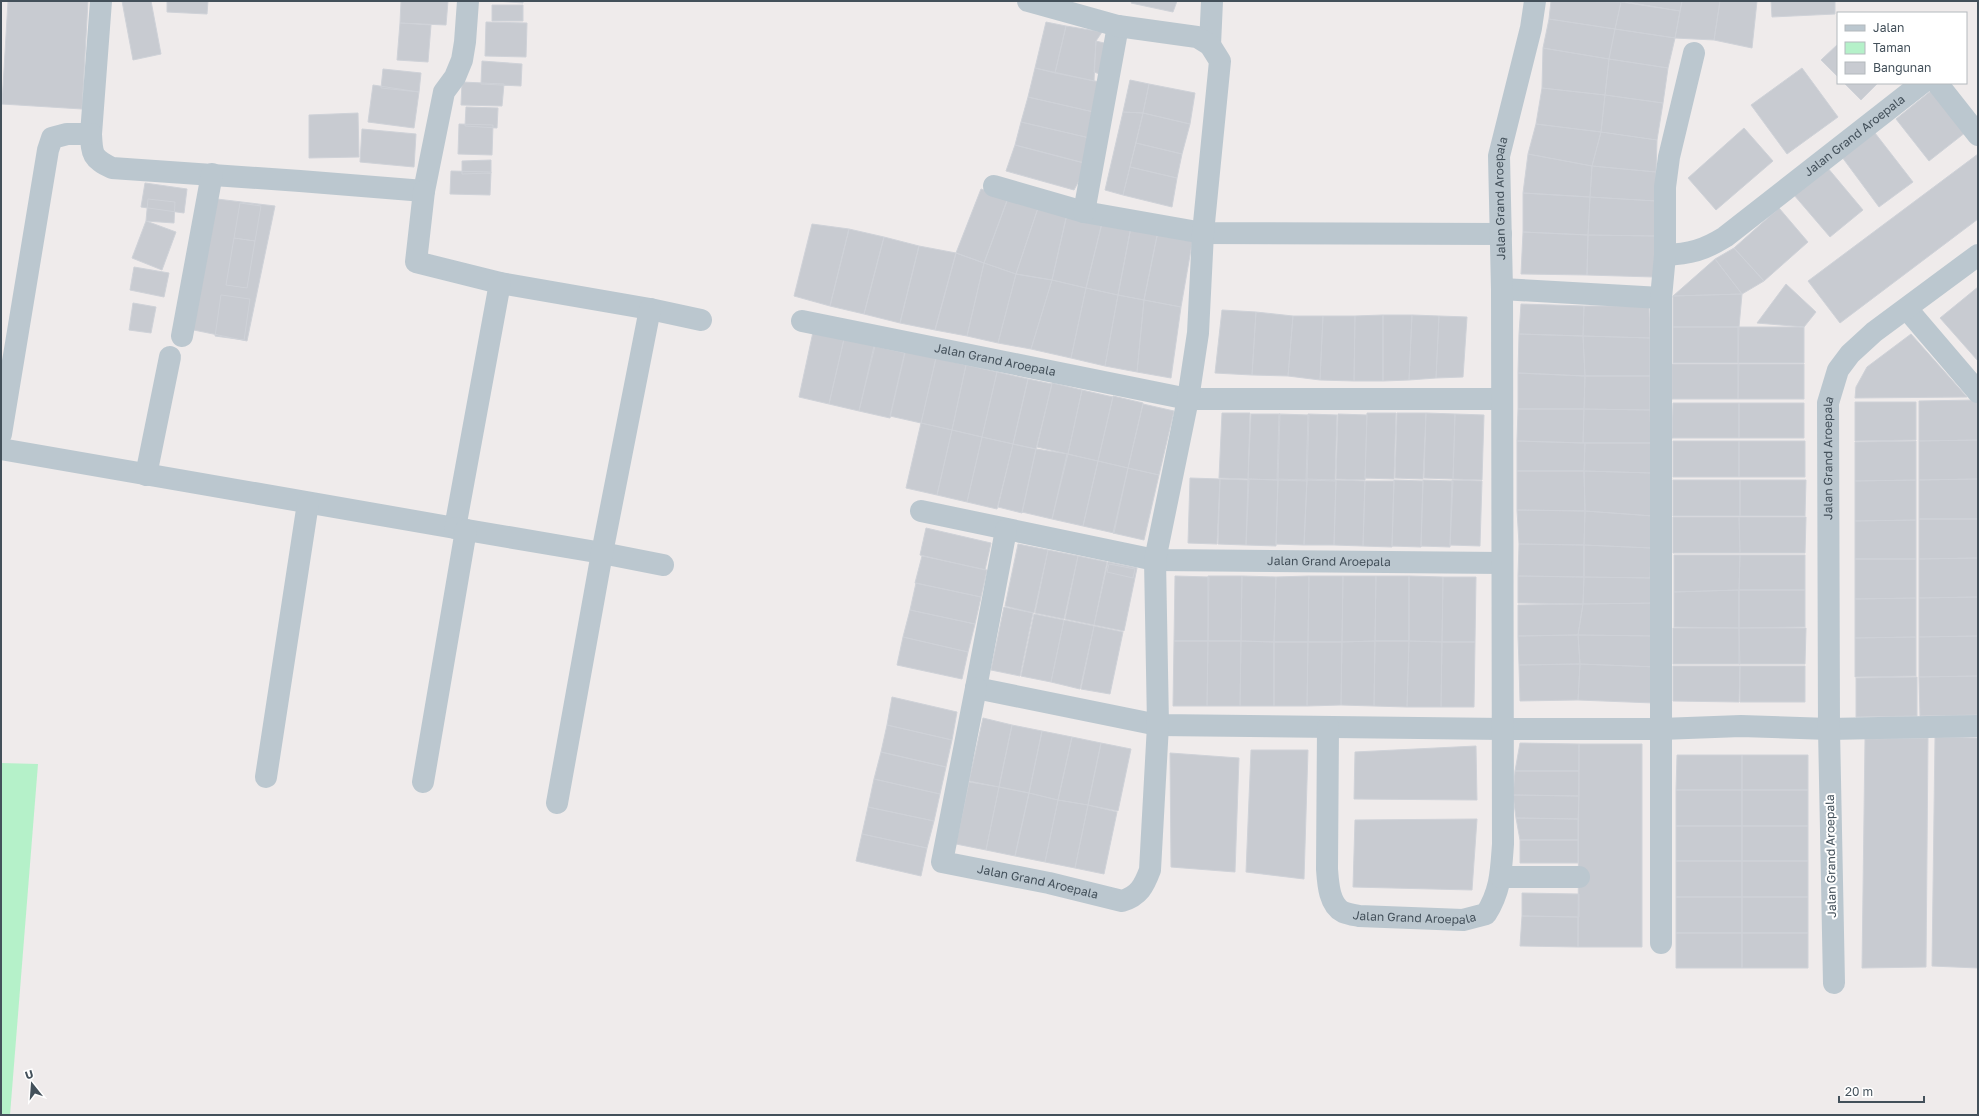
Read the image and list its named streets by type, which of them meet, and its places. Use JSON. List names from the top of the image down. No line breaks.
{"streets":{"street":["Jalan Grand Aroepala"]},"legend":["Jalan","Taman","Bangunan"],"scale_bar":"20 m","north":"top"}
